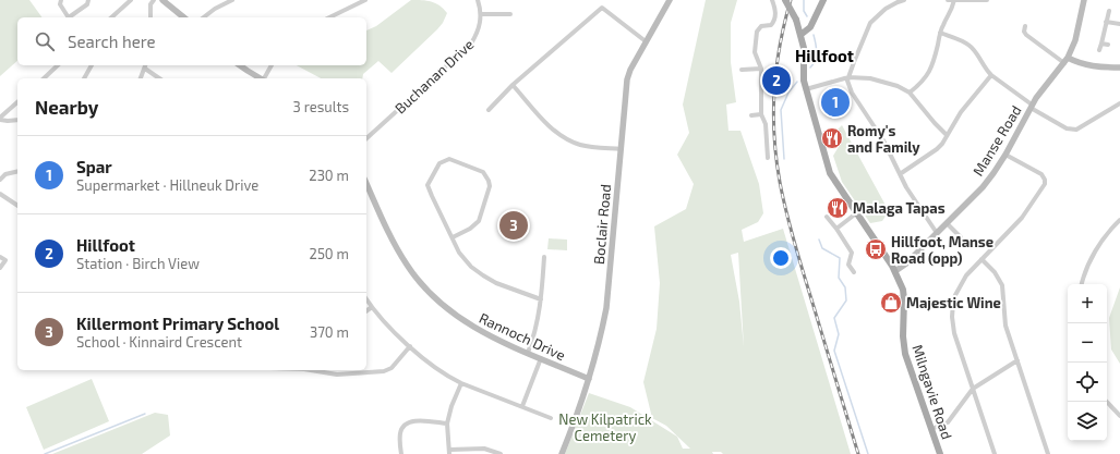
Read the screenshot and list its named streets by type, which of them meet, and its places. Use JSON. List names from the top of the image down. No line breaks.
{"streets":{"main road":["Milngavie Road"],"street":["Buchanan Drive","Manse Road","Boclair Road","Rannoch Drive"]},"crossings":[["Manse Road","Milngavie Road"],["Boclair Road","Rannoch Drive"]],"districts":["Hillfoot"],"parks":["New Kilpatrick Cemetery"],"places":{"restaurant":["Romy's and Family","Malaga Tapas"],"bus stop":["Hillfoot, Manse Road (opp)"],"shop":["Majestic Wine"]},"page":{"search":"Search here","pins":["2","1","3"],"heading":["Nearby","3 results"],"list":[{"mark":"1","name":"Spar","note":"Supermarket · Hillneuk Drive","value":"230 m"},{"mark":"2","name":"Hillfoot","note":"Station · Birch View","value":"250 m"},{"mark":"3","name":"Killermont Primary School","note":"School · Kinnaird Crescent","value":"370 m"}],"map_buttons":["+","−"]}}
